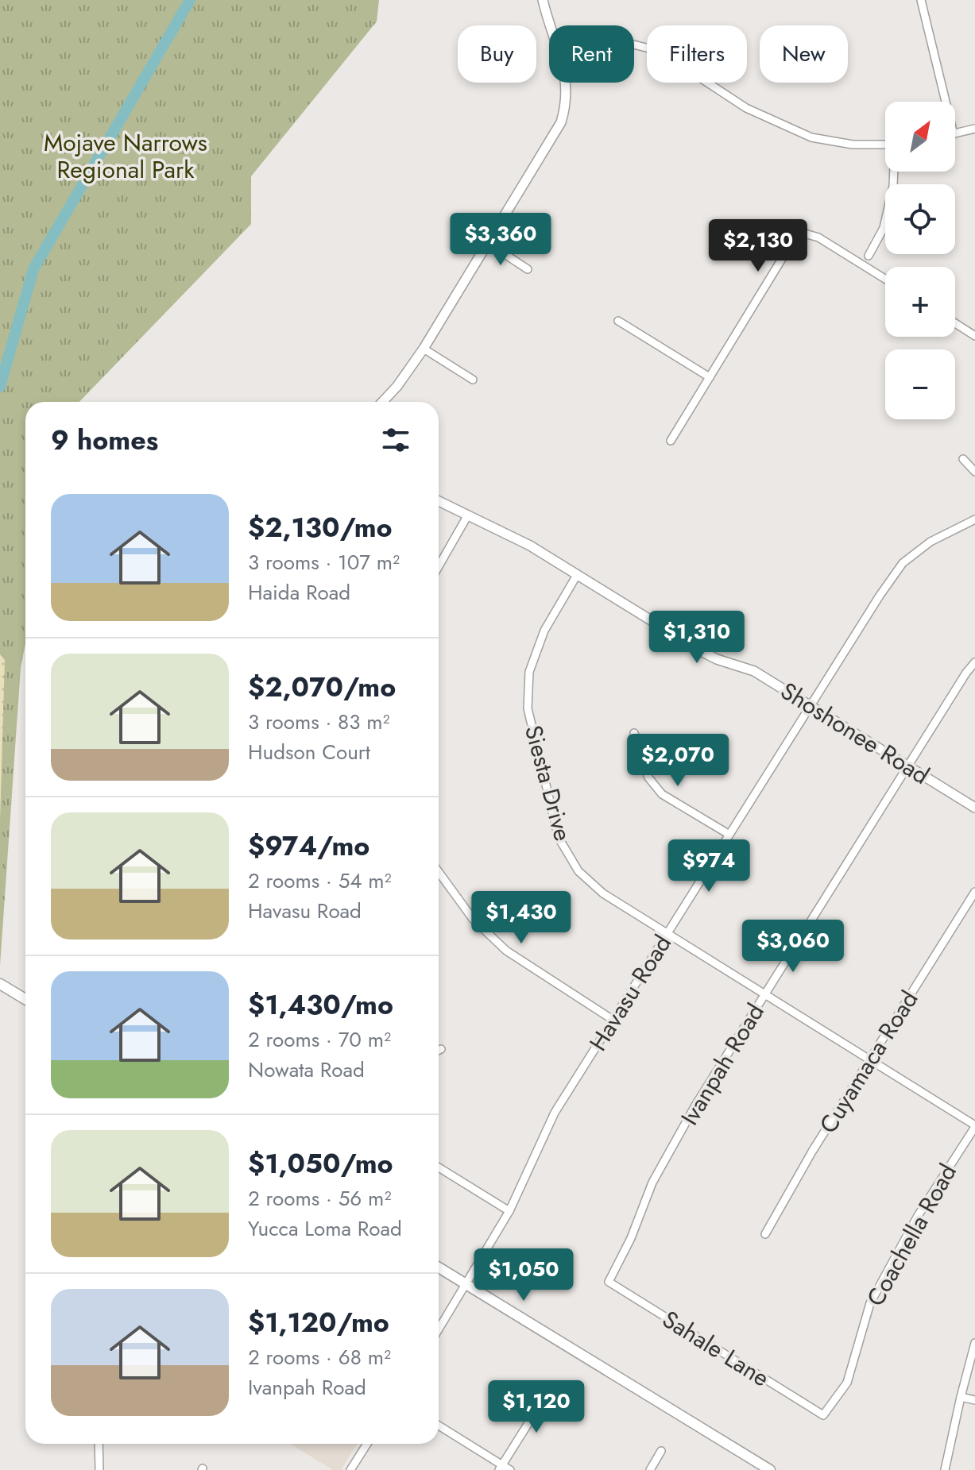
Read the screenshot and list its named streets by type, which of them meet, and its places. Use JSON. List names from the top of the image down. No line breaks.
{"streets":{"street":["Shoshonee Road","Siesta Drive","Havasu Road","Cuyamaca Road","Ivanpah Road","Coachella Road","Sahale Lane"]},"crossings":[["Shoshonee Road","Siesta Drive"],["Shoshonee Road","Havasu Road"],["Shoshonee Road","Ivanpah Road"],["Siesta Drive","Havasu Road"],["Siesta Drive","Cuyamaca Road"],["Siesta Drive","Ivanpah Road"],["Siesta Drive","Coachella Road"],["Ivanpah Road","Sahale Lane"],["Coachella Road","Sahale Lane"]],"parks":["Mojave Narrows Regional Park"],"north":"top right","page":{"chip":["Buy","Rent","Filters","New"],"map_buttons":["+","−"],"price":["$3,360","$2,130","$1,310","$2,070","$974","$1,430","$3,060","$1,050","$1,120"],"heading":"9 homes","list":[{"name":"$2,130/mo","note":"3 rooms · 107 m² · Haida Road"},{"name":"$2,070/mo","note":"3 rooms · 83 m² · Hudson Court"},{"name":"$974/mo","note":"2 rooms · 54 m² · Havasu Road"},{"name":"$1,430/mo","note":"2 rooms · 70 m² · Nowata Road"},{"name":"$1,050/mo","note":"2 rooms · 56 m² · Yucca Loma Road"},{"name":"$1,120/mo","note":"2 rooms · 68 m² · Ivanpah Road"}]}}
